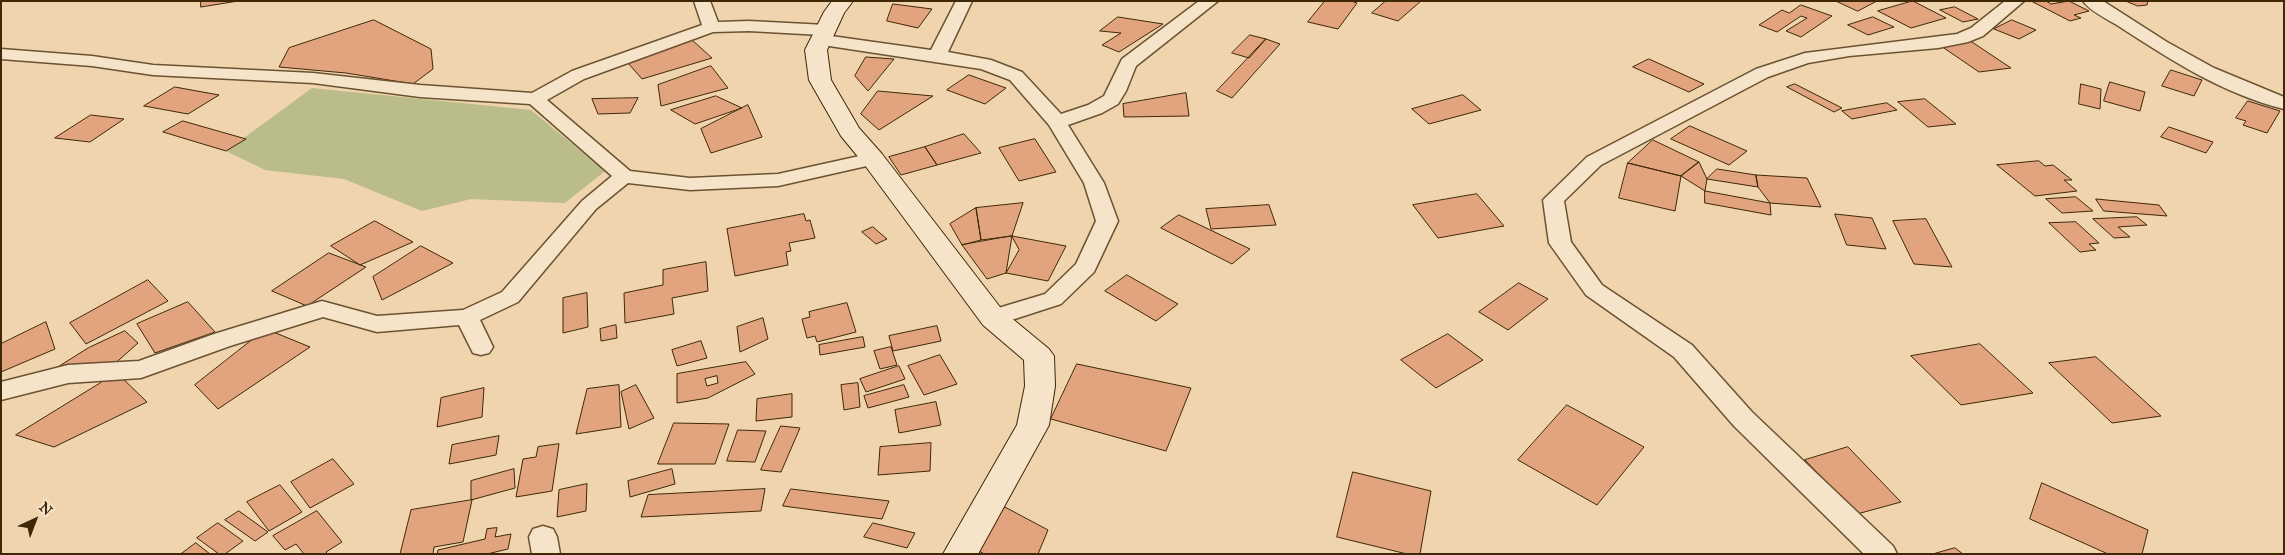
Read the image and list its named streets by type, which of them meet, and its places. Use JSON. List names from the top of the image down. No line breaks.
{"north":"top right"}
